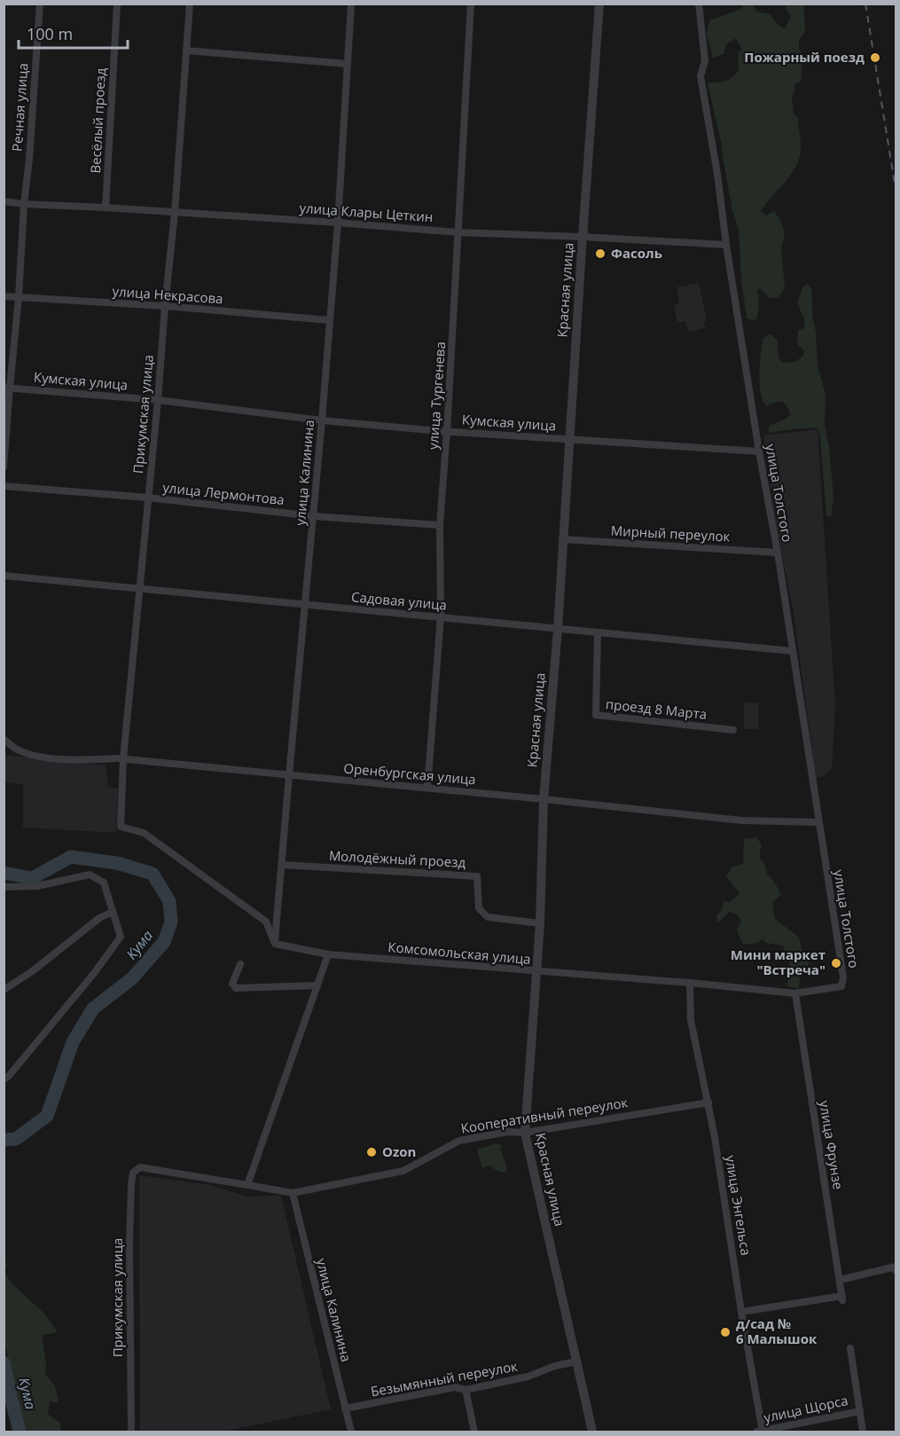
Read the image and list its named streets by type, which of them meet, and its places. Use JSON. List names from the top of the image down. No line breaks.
{"streets":{"street":["Речная улица","Весёлый проезд","улица Клары Цеткин","Красная улица","улица Некрасова","Кумская улица","улица Тургенева","Прикумская улица","улица Калинина","улица Толстого","улица Лермонтова","Мирный переулок","Садовая улица","проезд 8 Марта","Оренбургская улица","Молодёжный проезд","Комсомольская улица","Кооперативный переулок","улица Фрунзе","улица Энгельса","Безымянный переулок","улица Щорса"]},"crossings":[["Речная улица","улица Клары Цеткин"],["Речная улица","улица Некрасова"],["Речная улица","Кумская улица"],["Весёлый проезд","улица Клары Цеткин"],["улица Клары Цеткин","Красная улица"],["улица Клары Цеткин","улица Тургенева"],["улица Клары Цеткин","Прикумская улица"],["улица Клары Цеткин","улица Калинина"],["улица Клары Цеткин","улица Толстого"],["Красная улица","Кумская улица"],["Красная улица","Мирный переулок"],["Красная улица","Садовая улица"],["Красная улица","Оренбургская улица"],["Красная улица","Молодёжный проезд"],["Красная улица","Комсомольская улица"],["Красная улица","Кооперативный переулок"],["Красная улица","Безымянный переулок"],["улица Некрасова","Прикумская улица"],["улица Некрасова","улица Калинина"],["Кумская улица","улица Тургенева"],["Кумская улица","Прикумская улица"],["Кумская улица","улица Калинина"],["Кумская улица","улица Толстого"],["улица Тургенева","улица Лермонтова"],["улица Тургенева","Садовая улица"],["улица Тургенева","Оренбургская улица"],["Прикумская улица","улица Калинина"],["Прикумская улица","улица Лермонтова"],["Прикумская улица","Садовая улица"],["Прикумская улица","Оренбургская улица"],["Прикумская улица","Комсомольская улица"],["Прикумская улица","Кооперативный переулок"],["улица Калинина","улица Лермонтова"],["улица Калинина","Садовая улица"],["улица Калинина","Оренбургская улица"],["улица Калинина","Молодёжный проезд"],["улица Калинина","Комсомольская улица"],["улица Калинина","Кооперативный переулок"],["улица Калинина","Безымянный переулок"],["улица Толстого","Мирный переулок"],["улица Толстого","Садовая улица"],["улица Толстого","Оренбургская улица"],["улица Толстого","Комсомольская улица"],["Садовая улица","проезд 8 Марта"],["Комсомольская улица","улица Фрунзе"],["Комсомольская улица","улица Энгельса"],["Кооперативный переулок","улица Энгельса"],["улица Фрунзе","улица Энгельса"],["улица Энгельса","улица Щорса"]],"water":["Кума"],"places":["Пожарный поезд","Фасоль","Мини маркет \"Встреча\"","Ozon","д/сад № 6 Малышок"],"scale_bar":"100 m"}
